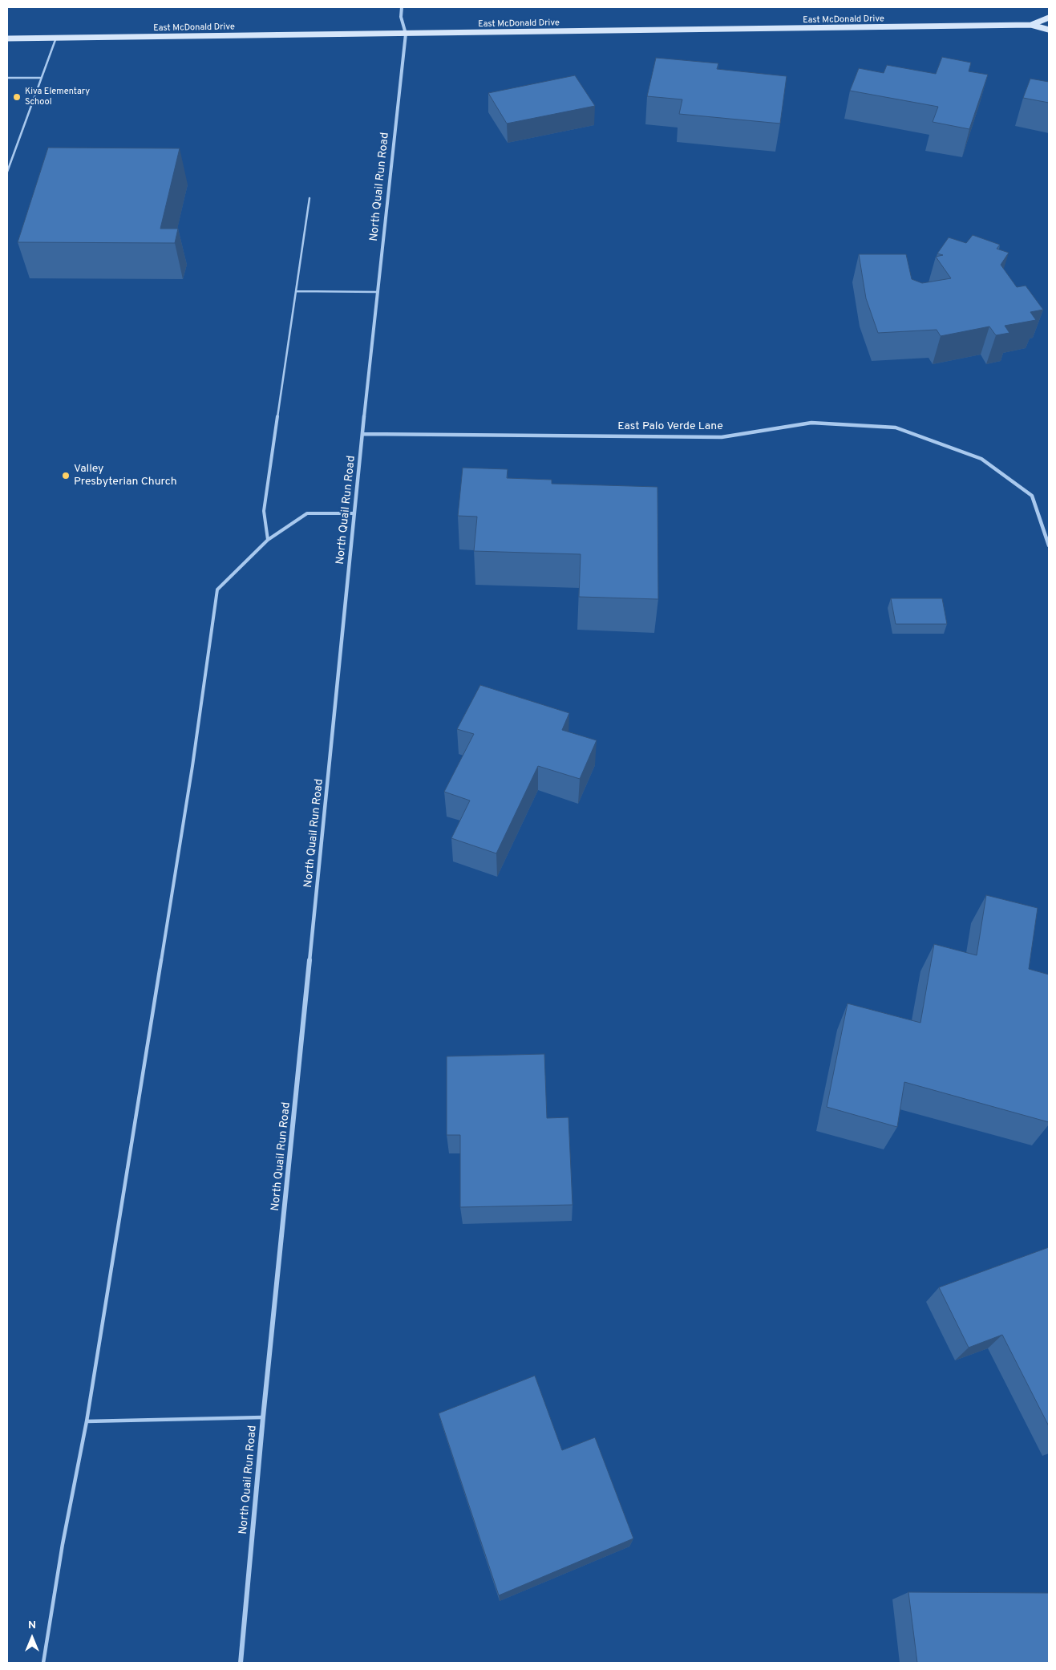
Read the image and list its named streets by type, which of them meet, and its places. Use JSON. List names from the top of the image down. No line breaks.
{"streets":{"street":["East McDonald Drive","North Quail Run Road","East Palo Verde Lane"]},"crossings":[["East McDonald Drive","North Quail Run Road"],["North Quail Run Road","East Palo Verde Lane"]],"places":["Kiva Elementary School","Valley Presbyterian Church"],"north":"top"}
